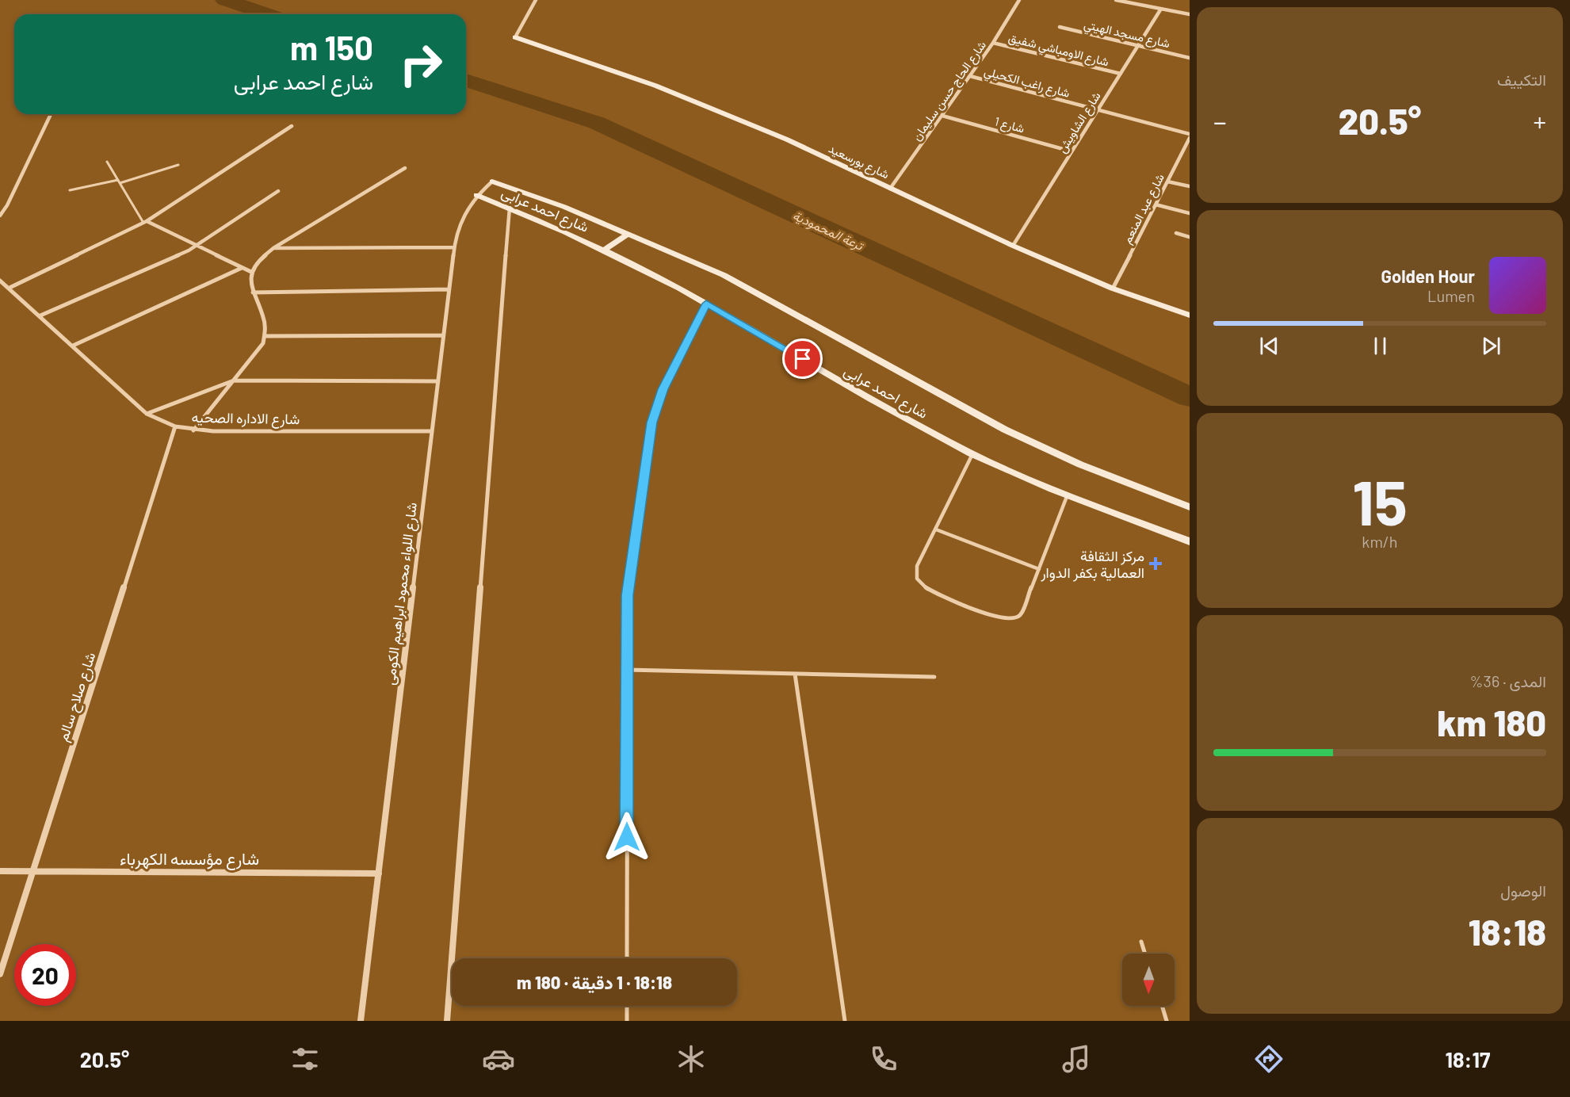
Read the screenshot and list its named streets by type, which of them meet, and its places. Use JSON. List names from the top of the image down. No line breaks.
{"streets":{"main road":["شارع بورسعيد","شارع احمد عرابى"],"street":["شارع مسجد الهيتي","شارع الاومباشي شفيق","شارع راغب الكحيلي","شارع الحاج حسن سليمان","شارع الشاويش","شارع 1","شارع عبد المنعم","شارع الاداره الصحيه","شارع اللواء محمود ابراهيم الكومى","شارع صلاح سالم","شارع مؤسسه الكهرباء"]},"crossings":[["شارع مسجد الهيتي","شارع الشاويش"],["شارع الاومباشي شفيق","شارع الحاج حسن سليمان"],["شارع الاومباشي شفيق","شارع الشاويش"],["شارع راغب الكحيلي","شارع الحاج حسن سليمان"],["شارع راغب الكحيلي","شارع الشاويش"],["شارع راغب الكحيلي","شارع عبد المنعم"],["شارع الحاج حسن سليمان","شارع 1"],["شارع الحاج حسن سليمان","شارع بورسعيد"],["شارع الشاويش","شارع 1"],["شارع الشاويش","شارع بورسعيد"],["شارع بورسعيد","شارع عبد المنعم"],["شارع احمد عرابى","شارع اللواء محمود ابراهيم الكومى"],["شارع الاداره الصحيه","شارع اللواء محمود ابراهيم الكومى"],["شارع الاداره الصحيه","شارع صلاح سالم"],["شارع اللواء محمود ابراهيم الكومى","شارع مؤسسه الكهرباء"],["شارع صلاح سالم","شارع مؤسسه الكهرباء"]],"water":["ترعة المحمودية"],"places":{"health":["مركز الثقافة العمالية بكفر الدوار"]},"north":"bottom","page":{"tile":["التكييف",["15","km/h"],["المدى · 36%","180 km"],["الوصول","18:18"]],"turn":["150 m","شارع احمد عرابى"],"heat":["−","20.5°","+"],"song":["Golden Hour","Lumen"],"limit":"20","trip":"18:18 · 1 دقيقة · 180 m","tabs":["18:17","20.5°"]}}
